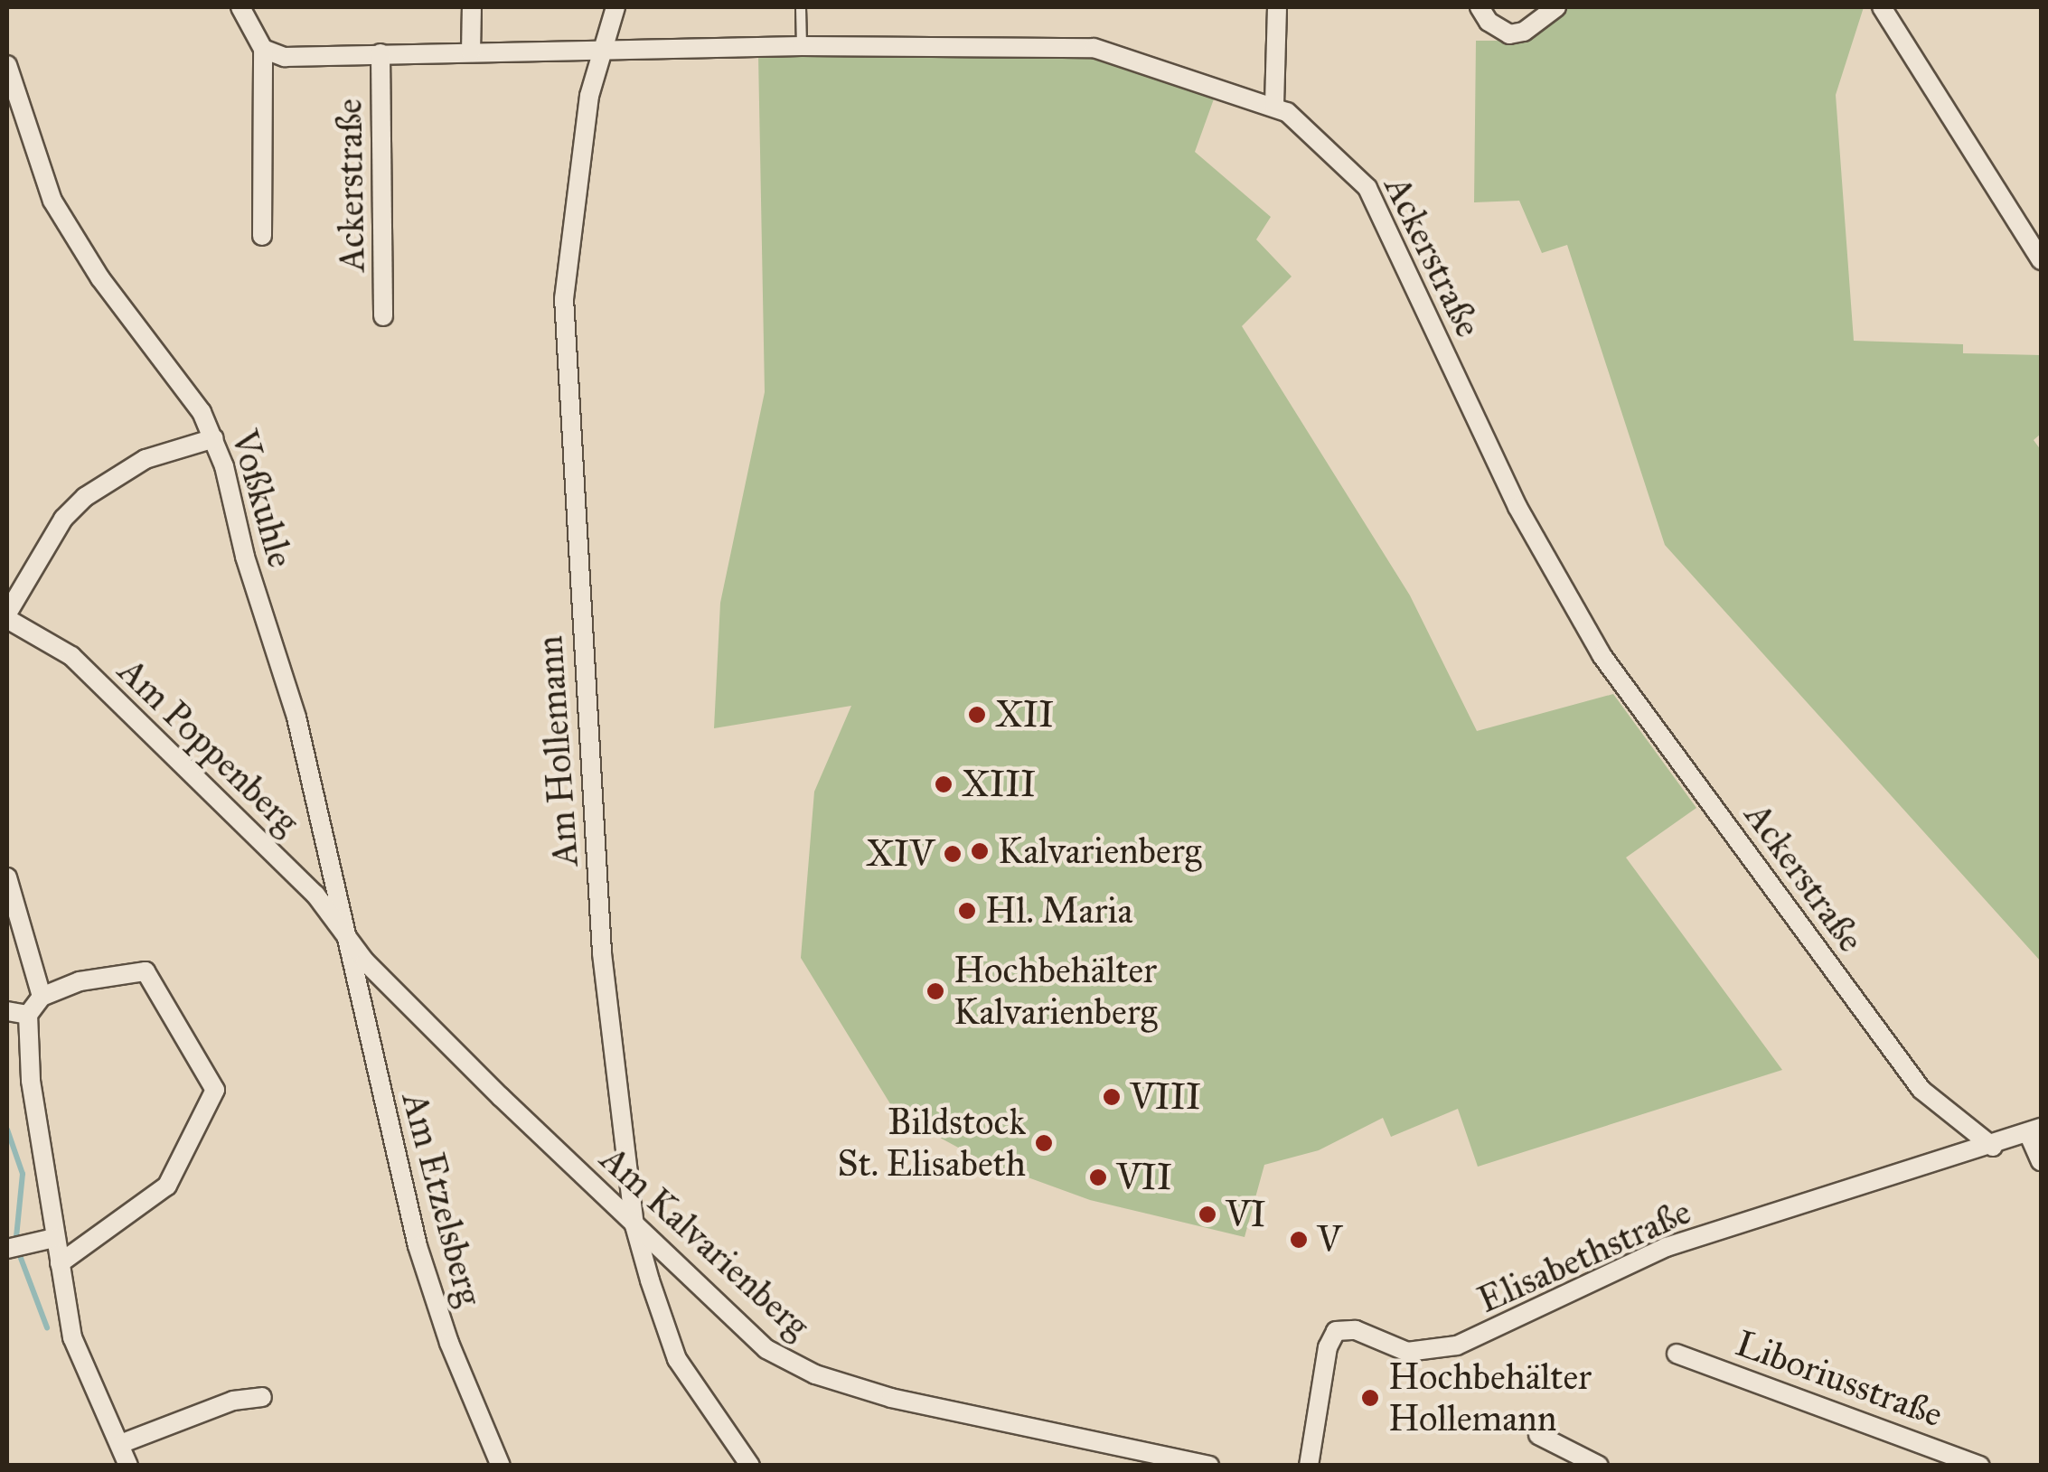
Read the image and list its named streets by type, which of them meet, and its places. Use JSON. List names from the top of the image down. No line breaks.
{"streets":{"street":["Ackerstraße","Voßkuhle","Am Poppenberg","Am Hollemann","Am Etzelsberg","Am Kalvarienberg","Elisabethstraße","Liboriusstraße"]},"crossings":[["Ackerstraße","Am Hollemann"],["Ackerstraße","Elisabethstraße"],["Voßkuhle","Am Poppenberg"],["Voßkuhle","Am Etzelsberg"],["Voßkuhle","Am Kalvarienberg"],["Am Poppenberg","Am Etzelsberg"],["Am Poppenberg","Am Kalvarienberg"],["Am Hollemann","Am Kalvarienberg"],["Am Etzelsberg","Am Kalvarienberg"]],"places":["XII","XIII","Kalvarienberg","XIV","Hl. Maria","Hochbehälter Kalvarienberg","VIII","Bildstock St. Elisabeth","VII","VI","V","Hochbehälter Hollemann"]}
